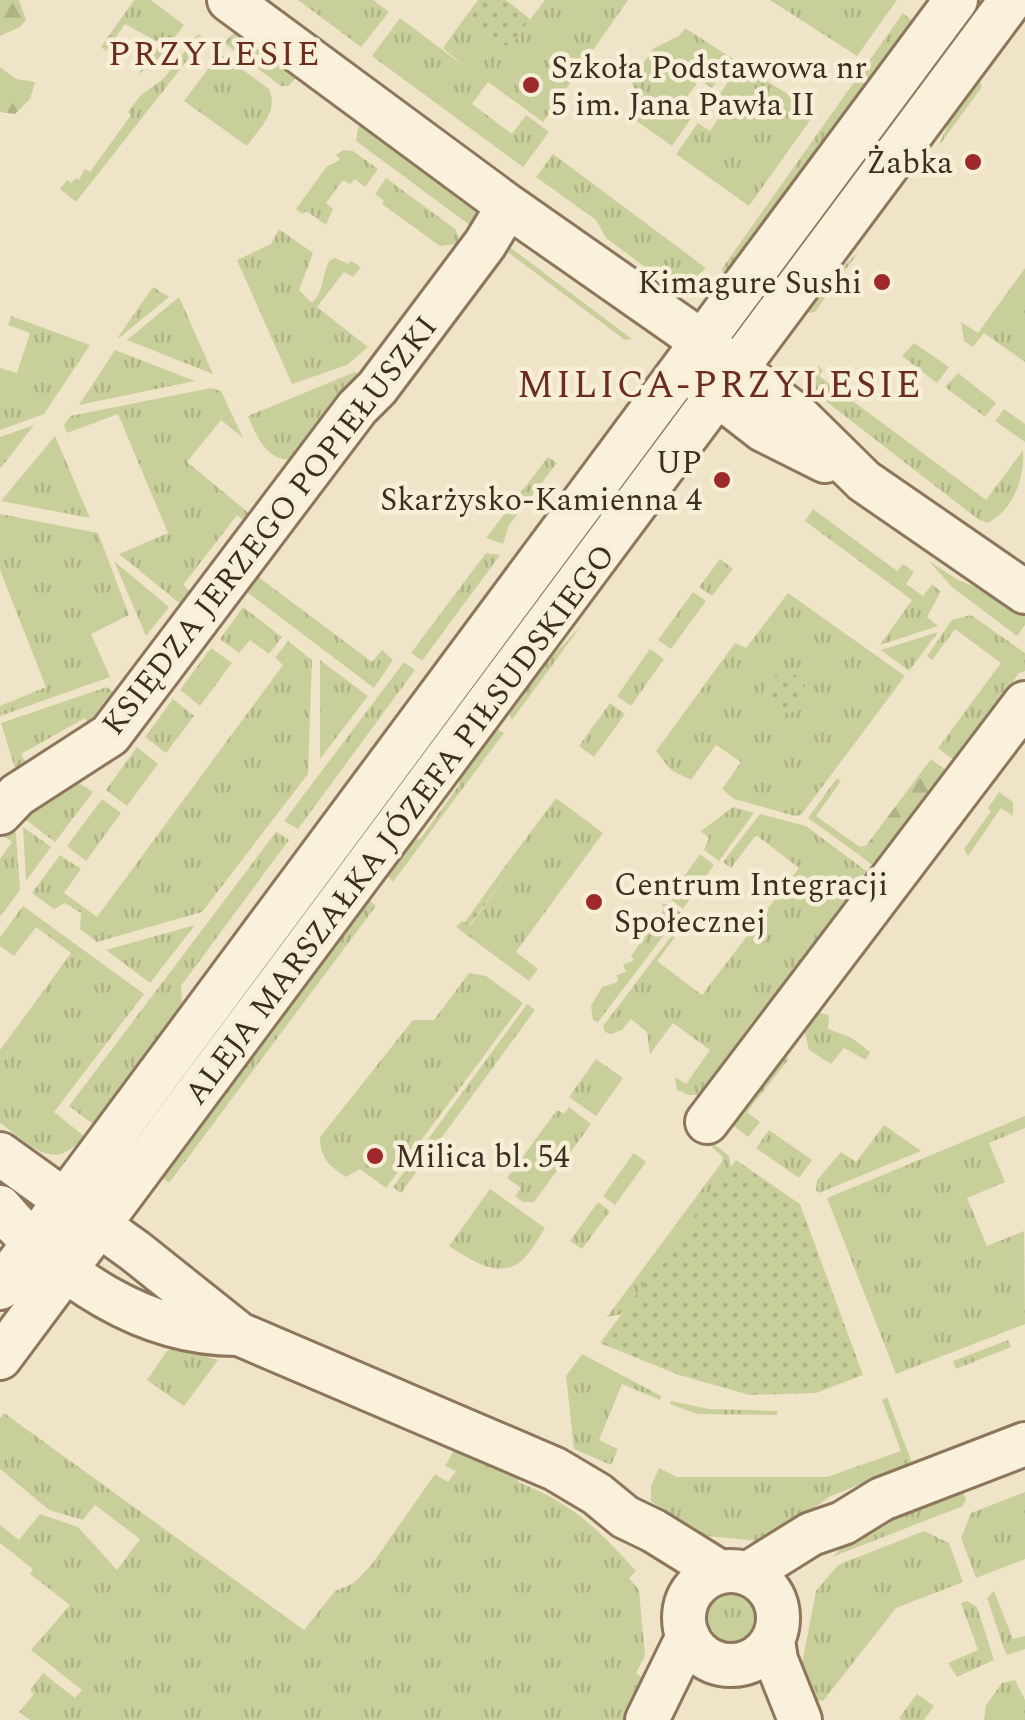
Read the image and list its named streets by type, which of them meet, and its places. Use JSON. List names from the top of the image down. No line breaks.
{"streets":{"street":["KSIĘDZA JERZEGO POPIEŁUSZKI","ALEJA MARSZAŁKA JÓZEFA PIŁSUDSKIEGO"]},"districts":["PRZYLESIE","MILICA-PRZYLESIE"],"places":["Szkoła Podstawowa nr 5 im. Jana Pawła II","Żabka","Kimagure Sushi","UP Skarżysko-Kamienna 4","Centrum Integracji Społecznej","Milica bl. 54"]}
